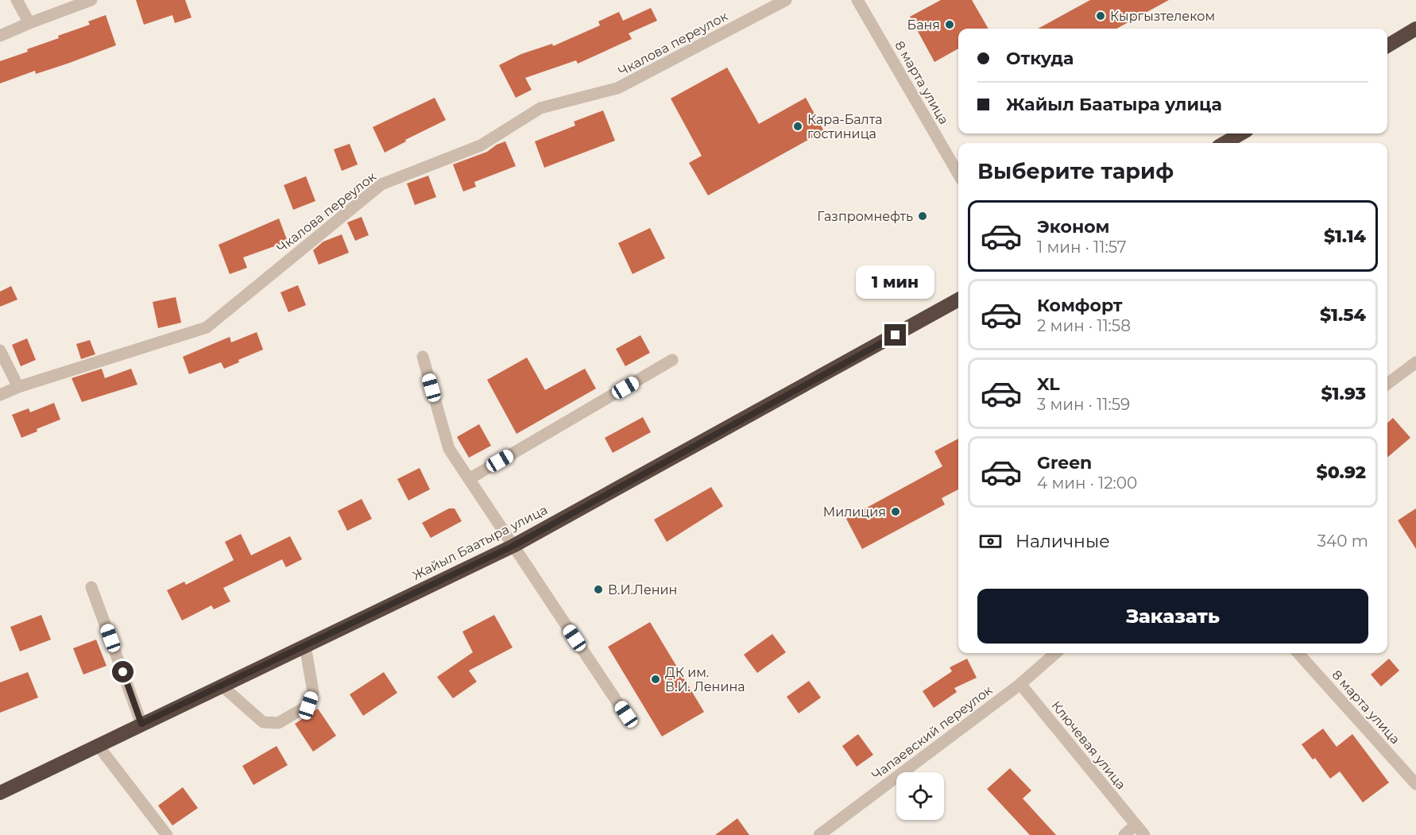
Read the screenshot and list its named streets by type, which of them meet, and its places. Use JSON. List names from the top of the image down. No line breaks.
{"streets":{"highway":["Жайыл Баатыра улица"],"street":["Чкалова переулок","8 марта улица","Чапаевский переулок","Ключевая улица"]},"crossings":[["Чапаевский переулок","Ключевая улица"]],"places":["Кыргызтелеком","Баня","Кара-Балта гостиница","Газпромнефть","Милиция","В.И.Ленин","ДК им. В.И. Ленина"],"page":{"banner":["Откуда","Жайыл Баатыра улица"],"heading":"Выберите тариф","list":[{"name":"Эконом","note":"1 мин · 11:57","value":"$1.14"},{"name":"Комфорт","note":"2 мин · 11:58","value":"$1.54"},{"name":"XL","note":"3 мин · 11:59","value":"$1.93"},{"name":"Green","note":"4 мин · 12:00","value":"$0.92"}],"bubble":"1 мин","pay":["Наличные","340 m"],"buttons":"Заказать"}}
